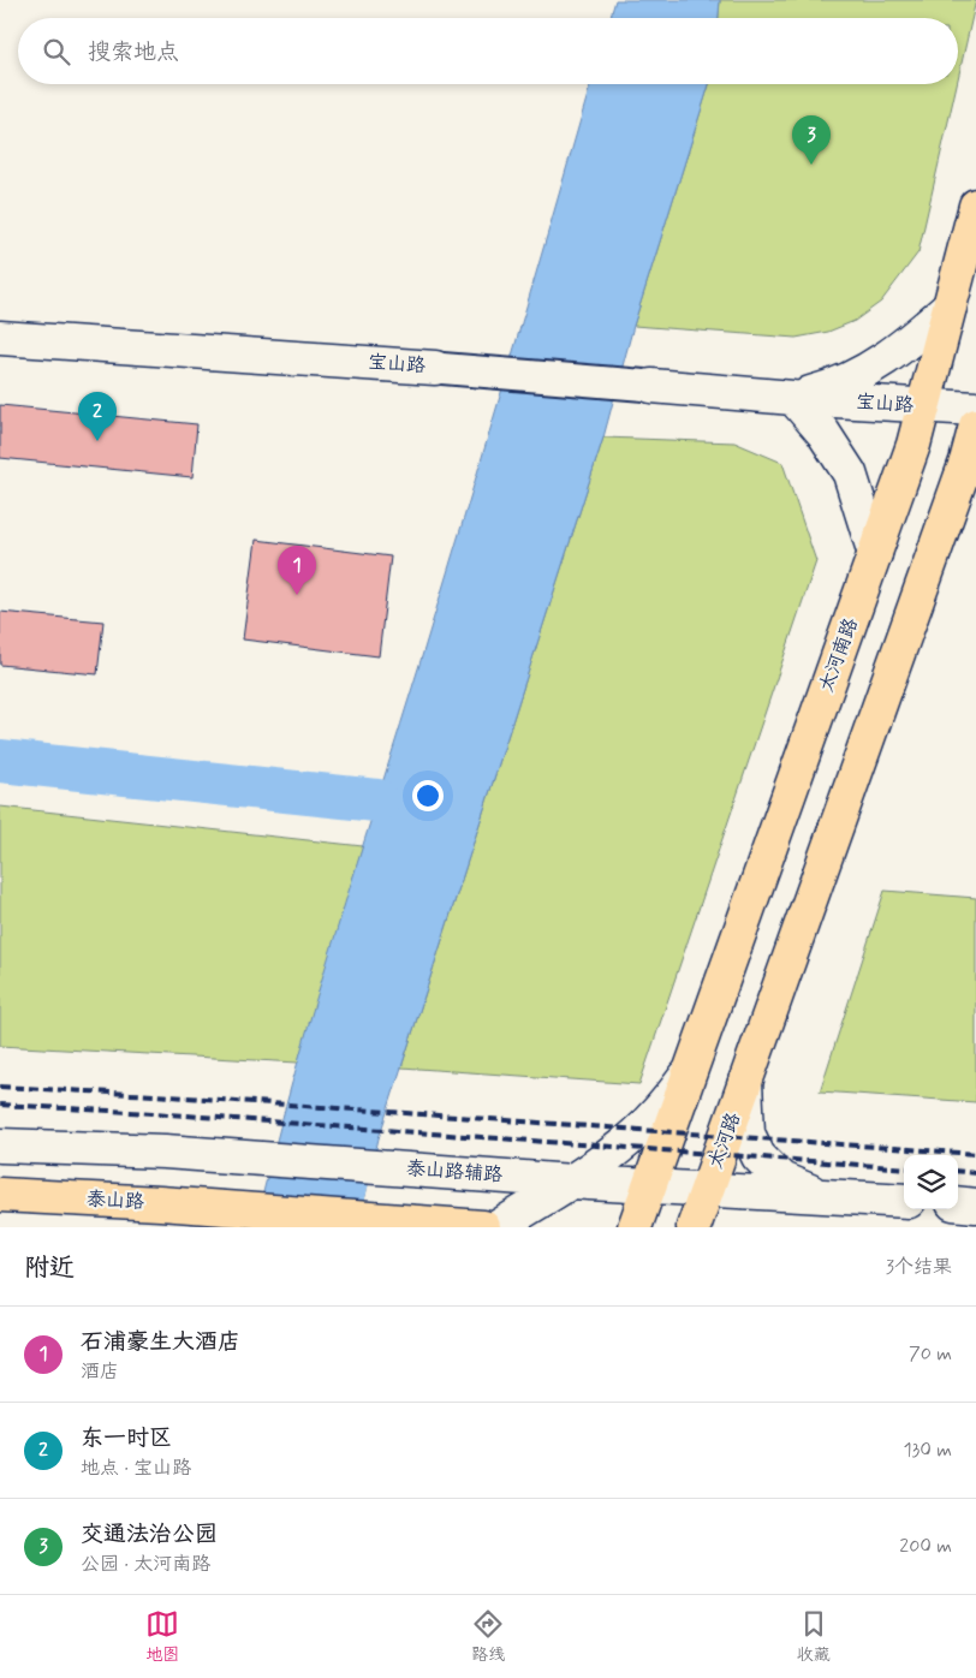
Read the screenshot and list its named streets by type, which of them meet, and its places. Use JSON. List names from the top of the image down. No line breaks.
{"streets":{"main road":["太河南路","太河路","泰山路"],"street":["宝山路","泰山路辅路"]},"crossings":[["宝山路","太河南路"],["太河路","泰山路辅路"]],"page":{"search":"搜索地点","pins":["3","2","1"],"heading":["附近","3个结果"],"list":[{"mark":"1","name":"石浦豪生大酒店","note":"酒店","value":"70 m"},{"mark":"2","name":"东一时区","note":"地点 · 宝山路","value":"130 m"},{"mark":"3","name":"交通法治公园","note":"公园 · 太河南路","value":"200 m"}],"nav":["地图","路线","收藏"]}}
